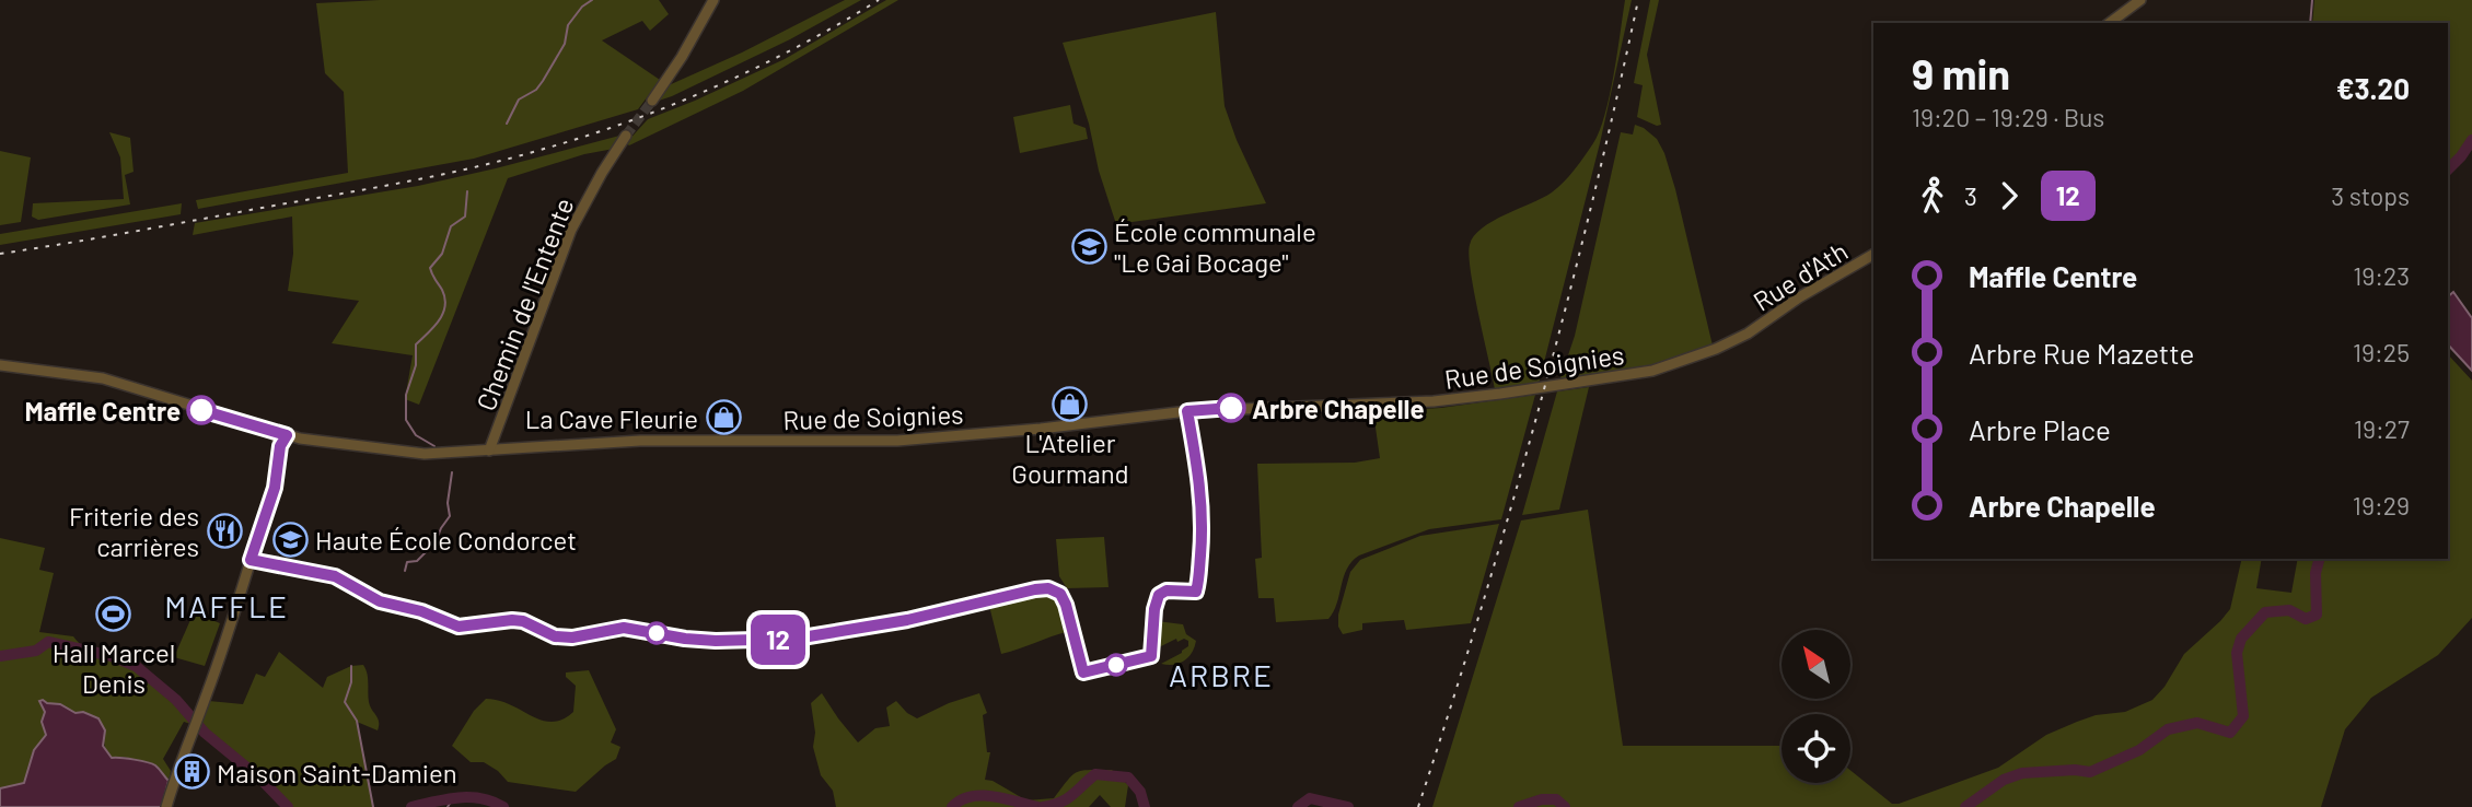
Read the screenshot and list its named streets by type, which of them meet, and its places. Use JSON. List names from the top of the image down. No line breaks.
{"streets":{"street":["Rue d'Ath","Chemin de l'Entente","Rue de Soignies"]},"crossings":[["Rue d'Ath","Rue de Soignies"],["Chemin de l'Entente","Rue de Soignies"]],"districts":["MAFFLE","ARBRE"],"places":{"school or university":["École communale \"Le Gai Bocage\"","Haute École Condorcet"],"shop":["L'Atelier Gourmand","La Cave Fleurie"],"other":["Arbre Chapelle","Maffle Centre"],"restaurant":["Friterie des carrières"],"sports":["Hall Marcel Denis"],"building":["Maison Saint-Damien"]},"lines":["bus line 12"],"north":"top left","page":{"on_map":"12","heading":["9 min","19:20 – 19:29 · Bus","€3.20"],"legs":["3","12","3 stops"],"list":[{"name":"Maffle Centre","value":"19:23"},{"name":"Arbre Rue Mazette","value":"19:25"},{"name":"Arbre Place","value":"19:27"},{"name":"Arbre Chapelle","value":"19:29"}]}}
